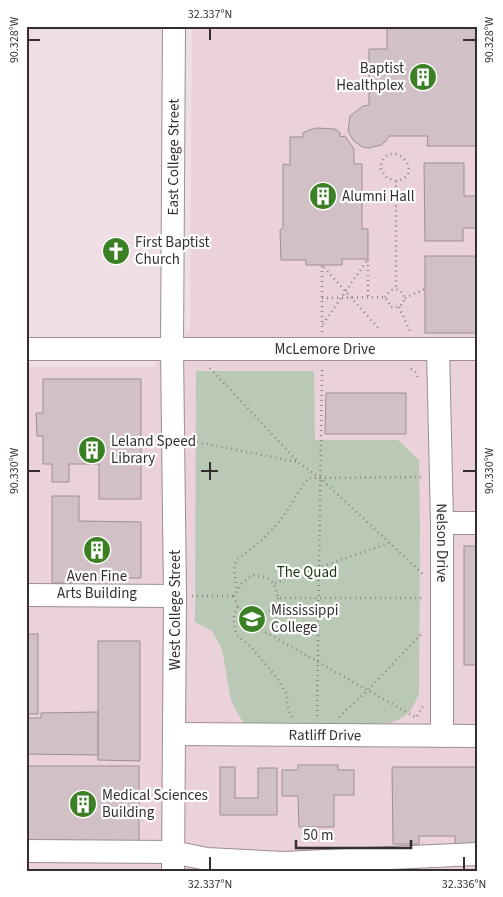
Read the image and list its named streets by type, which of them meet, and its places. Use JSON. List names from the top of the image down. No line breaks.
{"streets":{"street":["East College Street","McLemore Drive","Nelson Drive","West College Street","Ratliff Drive"]},"crossings":[["East College Street","McLemore Drive"],["East College Street","West College Street"],["McLemore Drive","Nelson Drive"],["McLemore Drive","West College Street"],["Nelson Drive","Ratliff Drive"],["West College Street","Ratliff Drive"]],"parks":["The Quad"],"places":{"building":["Baptist Healthplex","Alumni Hall","Leland Speed Library","Aven Fine Arts Building","Medical Sciences Building"],"church":["First Baptist Church"],"school or university":["Mississippi College"]},"scale_bar":"50 m","coordinates":["32.337°N","90.328°W","90.330°W","32.336°N"]}
